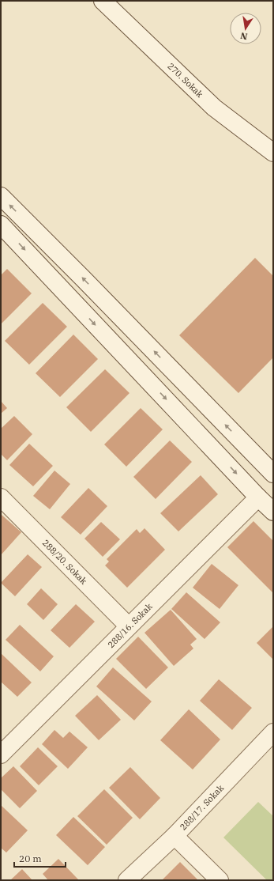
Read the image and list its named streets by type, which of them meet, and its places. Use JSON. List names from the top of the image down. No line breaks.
{"streets":{"street":["270. Sokak","288/20. Sokak","288/16. Sokak","288/17. Sokak"]},"crossings":[["288/20. Sokak","288/16. Sokak"]],"scale_bar":"20 m","north":"bottom"}
